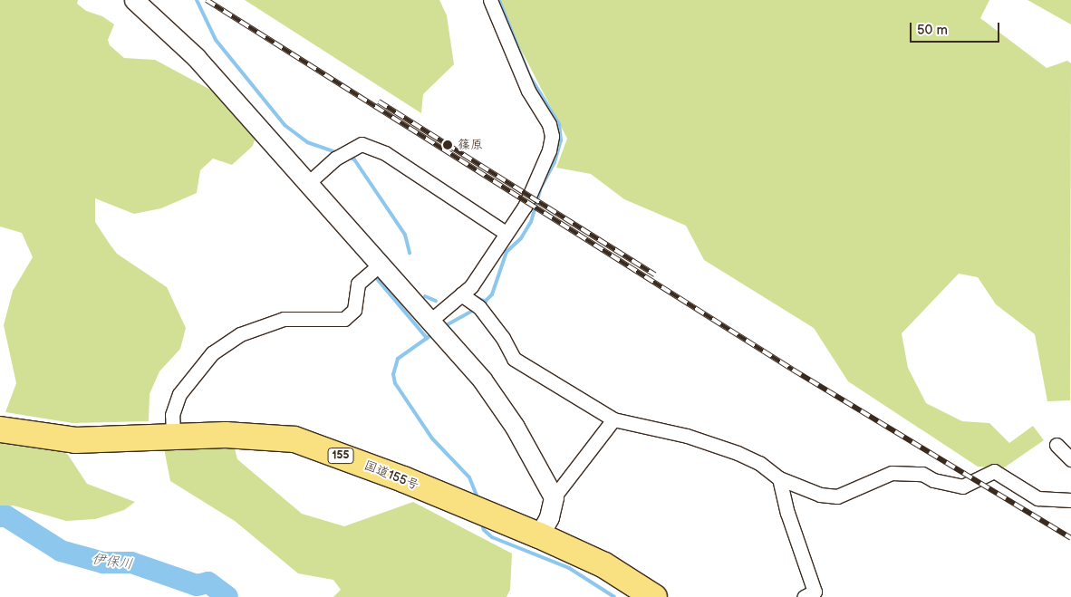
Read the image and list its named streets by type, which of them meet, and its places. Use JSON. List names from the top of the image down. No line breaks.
{"streets":{"highway":["155","国道155号"]},"water":["伊保川"],"places":["篠原"],"scale_bar":"50 m"}
